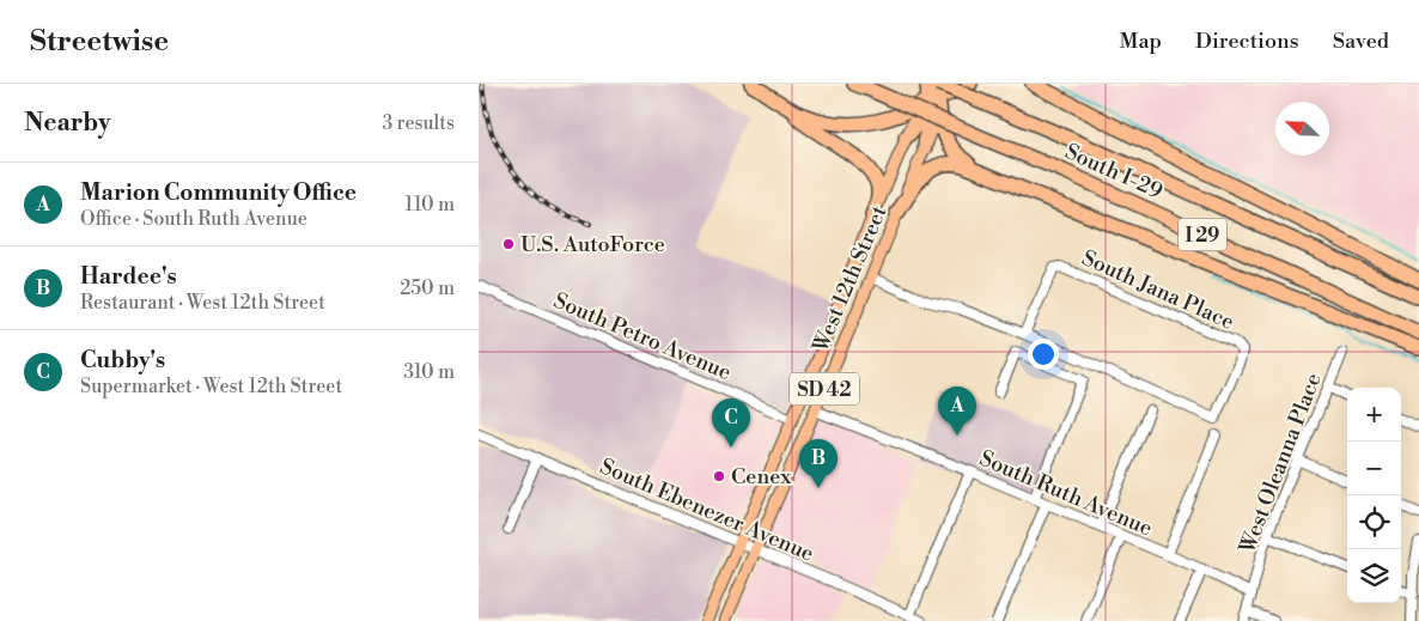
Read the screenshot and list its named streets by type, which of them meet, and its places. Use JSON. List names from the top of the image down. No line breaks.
{"streets":{"highway":["South I-29","I 29"],"main road":["West 12th Street","SD 42"],"street":["South Jana Place","South Petro Avenue","West Oleanna Place","South Ruth Avenue","South Ebenezer Avenue"]},"crossings":[["West 12th Street","South Petro Avenue"],["West 12th Street","South Ruth Avenue"],["West 12th Street","South Ebenezer Avenue"],["West Oleanna Place","South Ruth Avenue"]],"places":["U.S. AutoForce","Cenex"],"north":"top left","page":{"header":"Streetwise","nav":["Map","Directions","Saved"],"heading":["Nearby","3 results"],"list":[{"mark":"A","name":"Marion Community Office","note":"Office · South Ruth Avenue","value":"110 m"},{"mark":"B","name":"Hardee's","note":"Restaurant · West 12th Street","value":"250 m"},{"mark":"C","name":"Cubby's","note":"Supermarket · West 12th Street","value":"310 m"}],"pins":["A","C","B"],"map_buttons":["+","−"]}}
